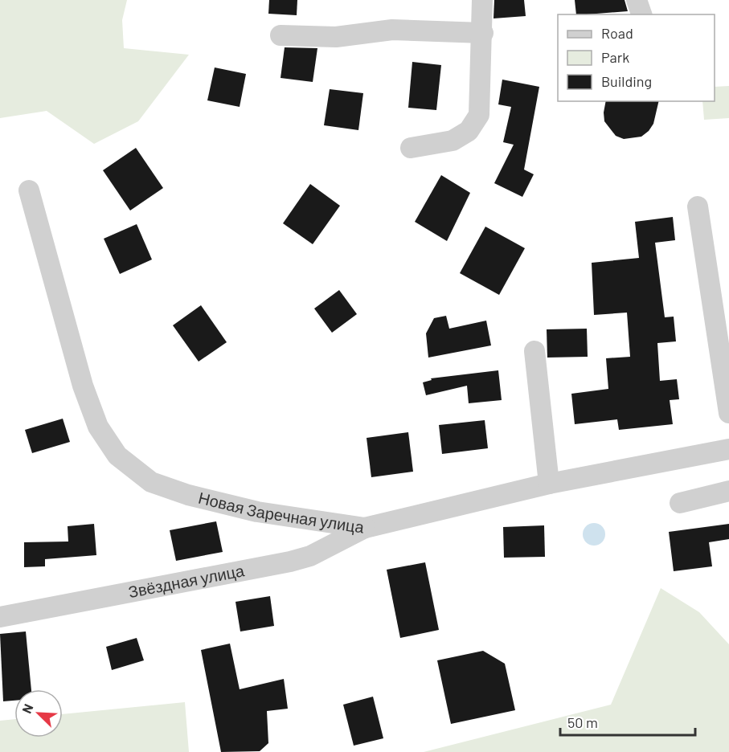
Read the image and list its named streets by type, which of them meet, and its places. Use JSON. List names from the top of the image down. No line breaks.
{"streets":{"street":["Новая Заречная улица","Звёздная улица"]},"crossings":[["Новая Заречная улица","Звёздная улица"]],"legend":["Road","Park","Building"],"scale_bar":"50 m","north":"top left"}
